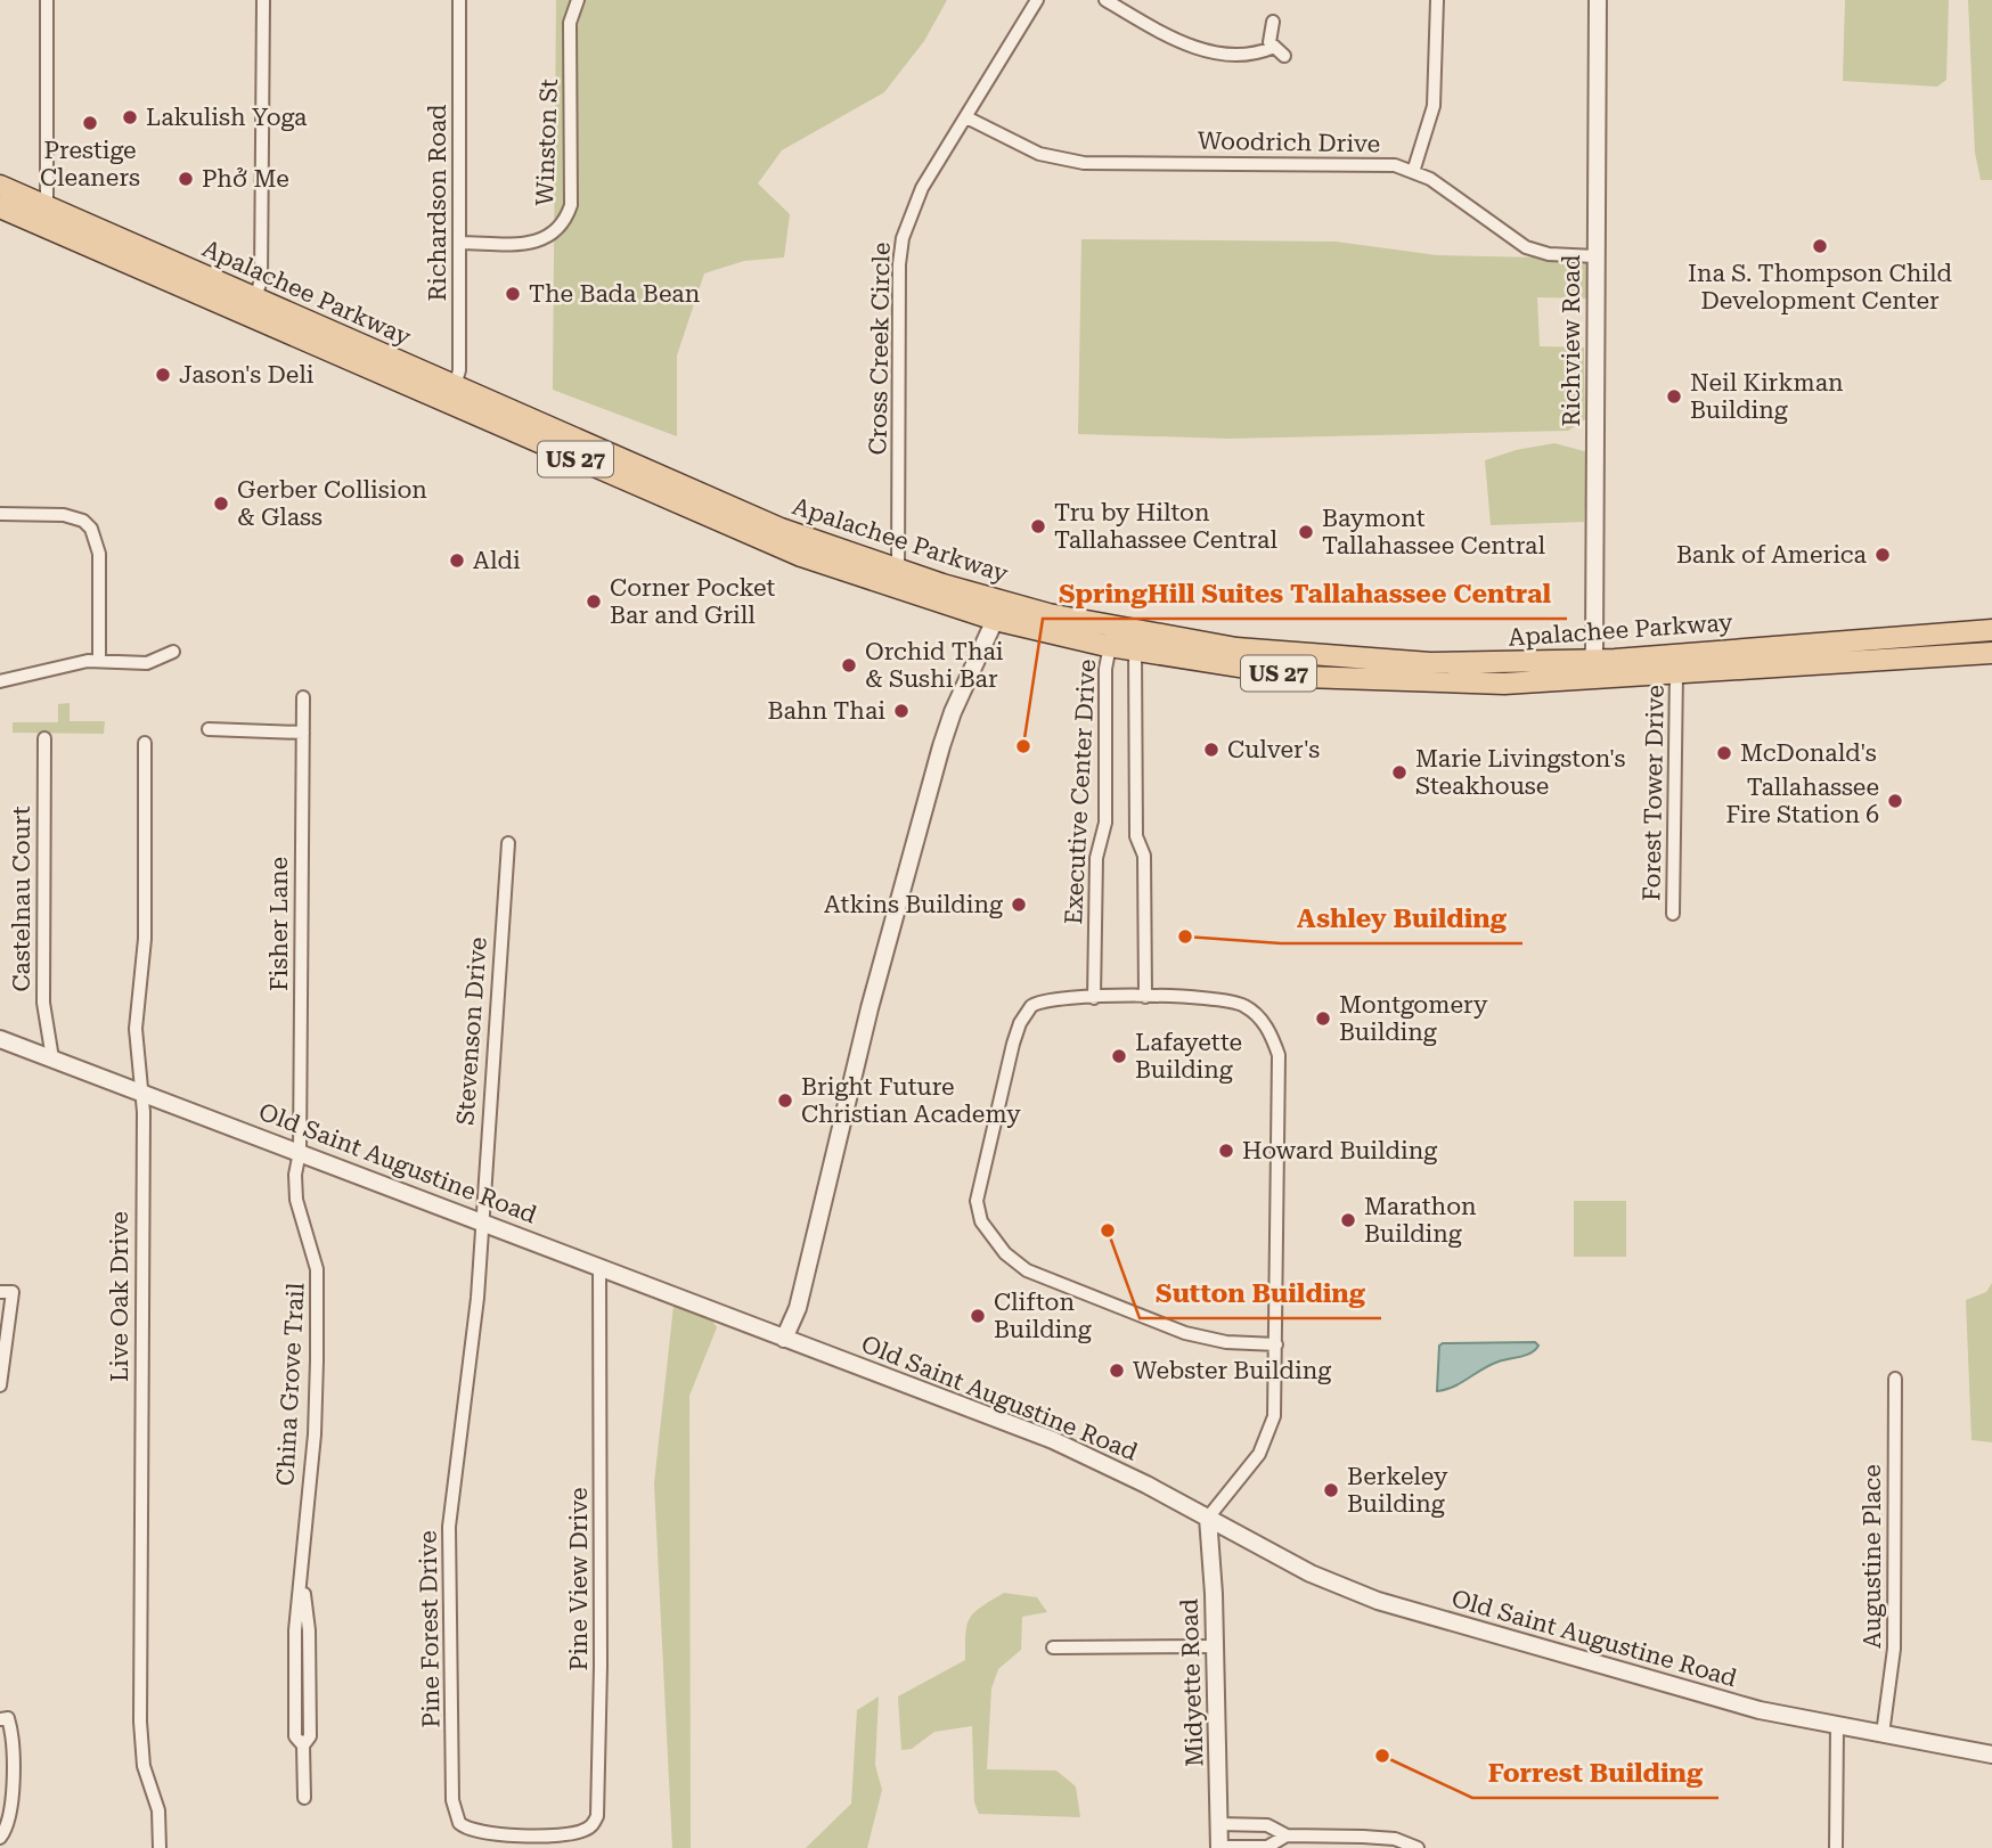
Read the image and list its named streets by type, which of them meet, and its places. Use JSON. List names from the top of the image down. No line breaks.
{"streets":{"main road":["Apalachee Parkway","US 27"],"street":["Winston St","Woodrich Drive","Richardson Road","Richview Road","Cross Creek Circle","Executive Center Drive","Forest Tower Drive","Castelnau Court","Fisher Lane","Stevenson Drive","Old Saint Augustine Road","Live Oak Drive","China Grove Trail","Augustine Place","Pine View Drive","Pine Forest Drive","Midyette Road"]},"crossings":[["Winston St","Richardson Road"],["Woodrich Drive","Richview Road"],["Woodrich Drive","Cross Creek Circle"],["Richardson Road","Apalachee Parkway"],["Apalachee Parkway","Richview Road"],["Apalachee Parkway","Cross Creek Circle"],["Apalachee Parkway","Executive Center Drive"],["Apalachee Parkway","Forest Tower Drive"],["Castelnau Court","Old Saint Augustine Road"],["Fisher Lane","Old Saint Augustine Road"],["Fisher Lane","China Grove Trail"],["Stevenson Drive","Old Saint Augustine Road"],["Stevenson Drive","Pine Forest Drive"],["Old Saint Augustine Road","Live Oak Drive"],["Old Saint Augustine Road","China Grove Trail"],["Old Saint Augustine Road","Augustine Place"],["Old Saint Augustine Road","Pine View Drive"],["Old Saint Augustine Road","Pine Forest Drive"],["Old Saint Augustine Road","Midyette Road"],["Pine View Drive","Pine Forest Drive"]],"places":["Lakulish Yoga","Prestige Cleaners","Phở Me","Ina S. Thompson Child Development Center","The Bada Bean","Jason's Deli","Neil Kirkman Building","Gerber Collision & Glass","Tru by Hilton Tallahassee Central","Baymont Tallahassee Central","Bank of America","Aldi","Corner Pocket Bar and Grill","Orchid Thai & Sushi Bar","Bahn Thai","SpringHill Suites Tallahassee Central","Culver's","McDonald's","Marie Livingston's Steakhouse","Tallahassee Fire Station 6","Atkins Building","Ashley Building","Montgomery Building","Lafayette Building","Bright Future Christian Academy","Howard Building","Marathon Building","Sutton Building","Clifton Building","Webster Building","Berkeley Building","Forrest Building"]}
